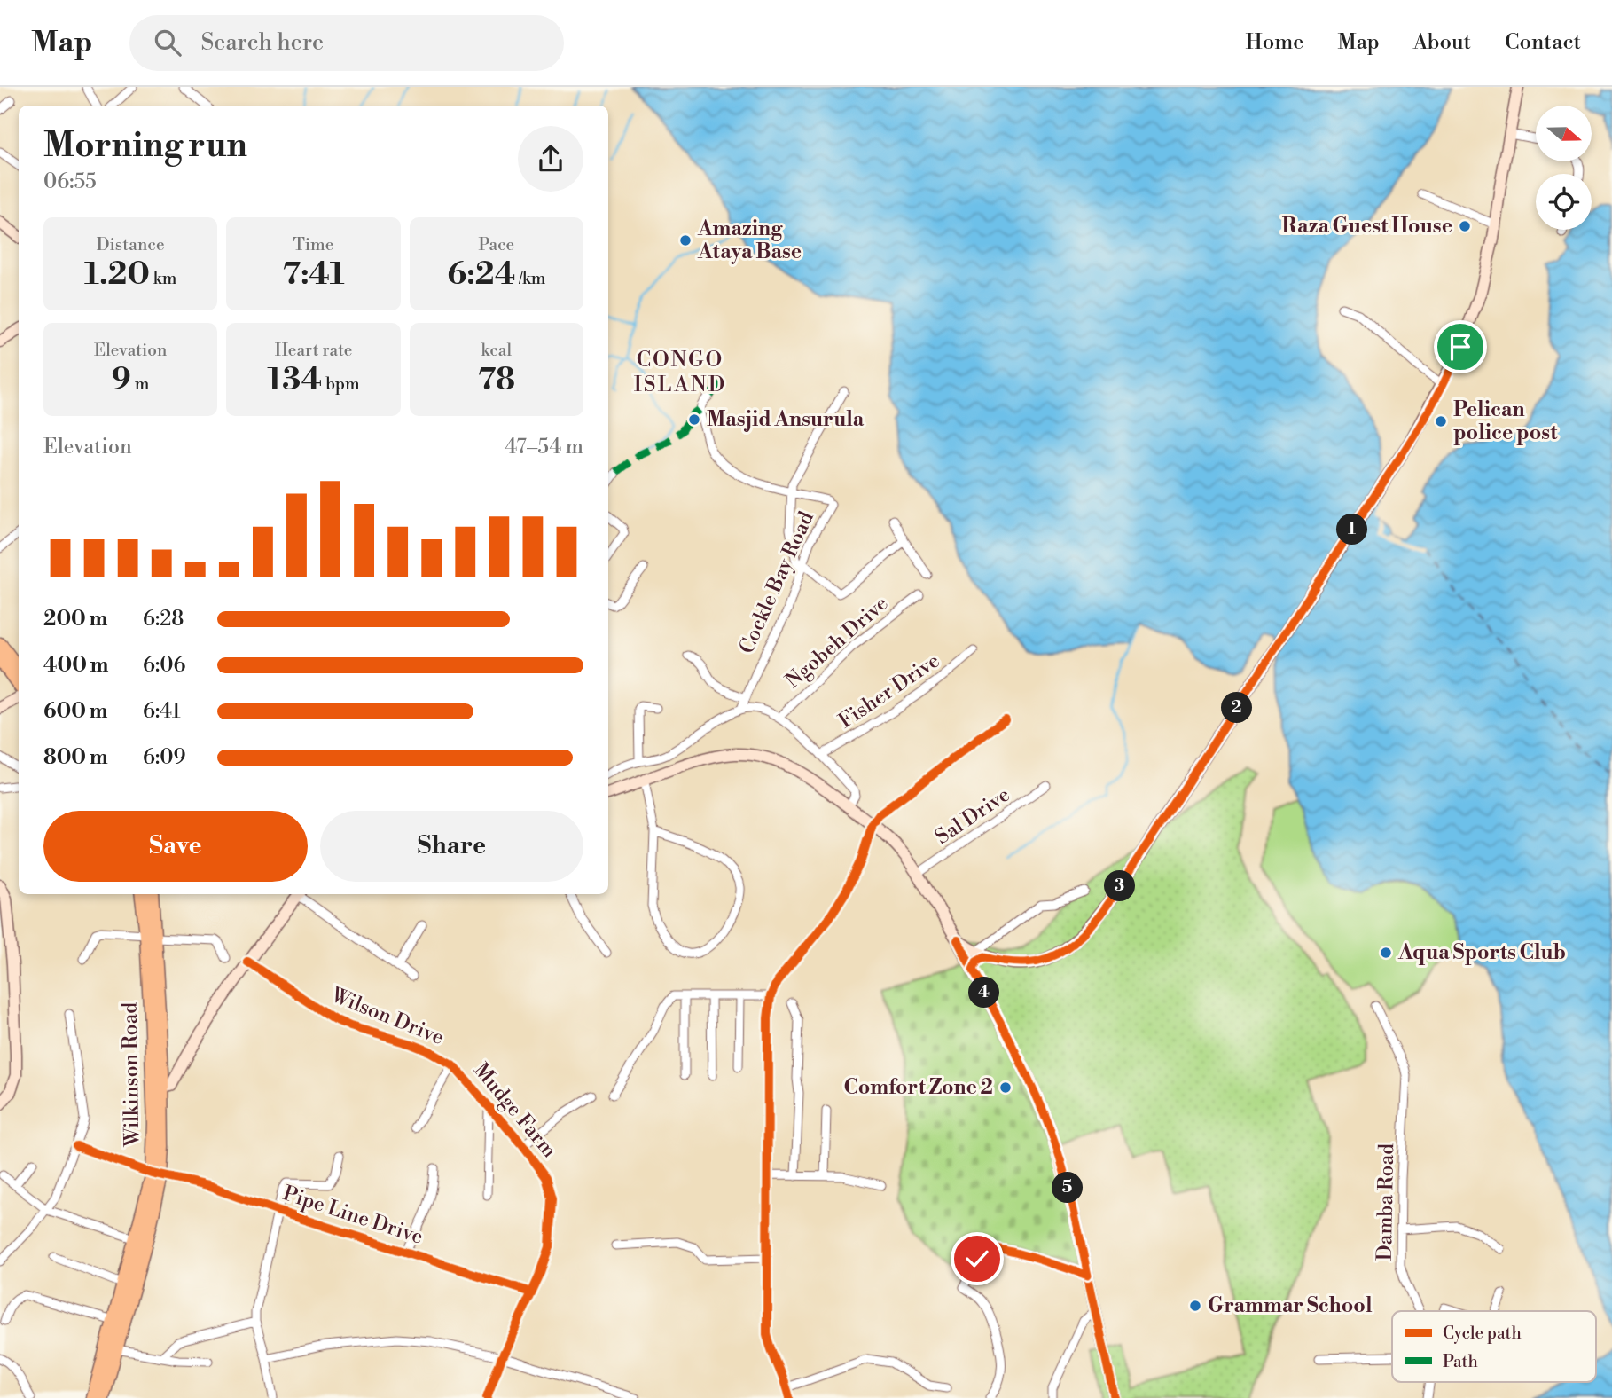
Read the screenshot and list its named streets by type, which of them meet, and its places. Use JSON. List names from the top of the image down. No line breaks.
{"streets":{"main road":["Wilkinson Road"],"street":["Cockle Bay Road","Ngobeh Drive","Fisher Drive","Sal Drive","Wilson Drive","Mudge Farm","Damba Road","Pipe Line Drive"]},"crossings":[["Wilson Drive","Mudge Farm"],["Wilkinson Road","Pipe Line Drive"],["Mudge Farm","Pipe Line Drive"]],"districts":["CONGO ISLAND"],"places":["Raza Guest House","Amazing Ataya Base","Masjid Ansurula","Pelican police post","Aqua Sports Club","Comfort Zone 2","Grammar School"],"legend":["Cycle path","Path"],"north":"right","page":{"header":"Map","search":"Search here","nav":["Home","Map","About","Contact"],"heading":["Morning run","06:55"],"stats":[["Distance","1.20 km"],["Time","7:41"],["Pace","6:24 /km"],["Elevation","9 m"],["Heart rate","134 bpm"],["kcal","78"]],"chart":["Elevation","47–54 m"],"pins":["1","2","3","4","5"],"list":[{"name":"200 m","note":"6:28"},{"name":"400 m","note":"6:06"},{"name":"600 m","note":"6:41"},{"name":"800 m","note":"6:09"}],"buttons":["Save","Share"]}}
